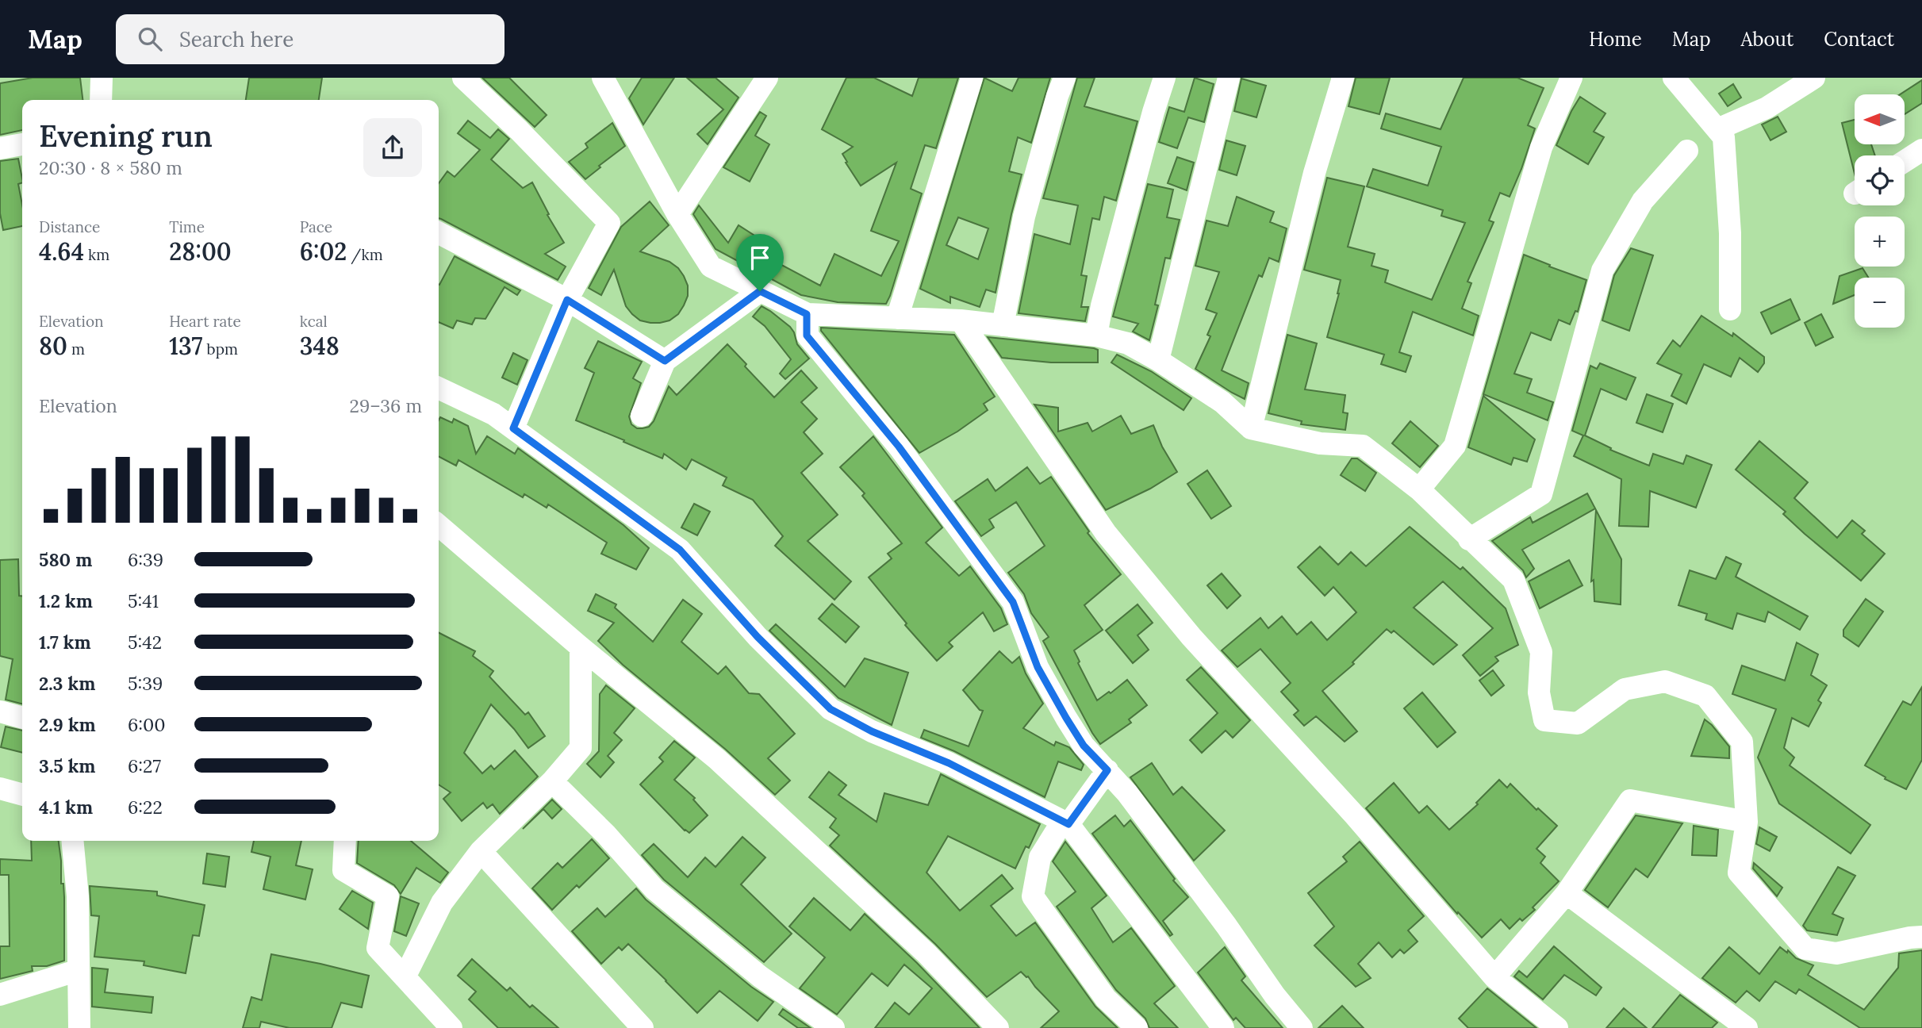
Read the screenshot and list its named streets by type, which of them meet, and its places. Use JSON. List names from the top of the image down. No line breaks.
{"north":"left","page":{"header":"Map","search":"Search here","nav":["Home","Map","About","Contact"],"map_buttons":["+","−"],"heading":["Evening run","20:30 · 8 × 580 m"],"stats":[["Distance","4.64 km"],["Time","28:00"],["Pace","6:02 /km"],["Elevation","80 m"],["Heart rate","137 bpm"],["kcal","348"]],"chart":["Elevation","29–36 m"],"list":[{"name":"580 m","note":"6:39"},{"name":"1.2 km","note":"5:41"},{"name":"1.7 km","note":"5:42"},{"name":"2.3 km","note":"5:39"},{"name":"2.9 km","note":"6:00"},{"name":"3.5 km","note":"6:27"},{"name":"4.1 km","note":"6:22"}]}}
